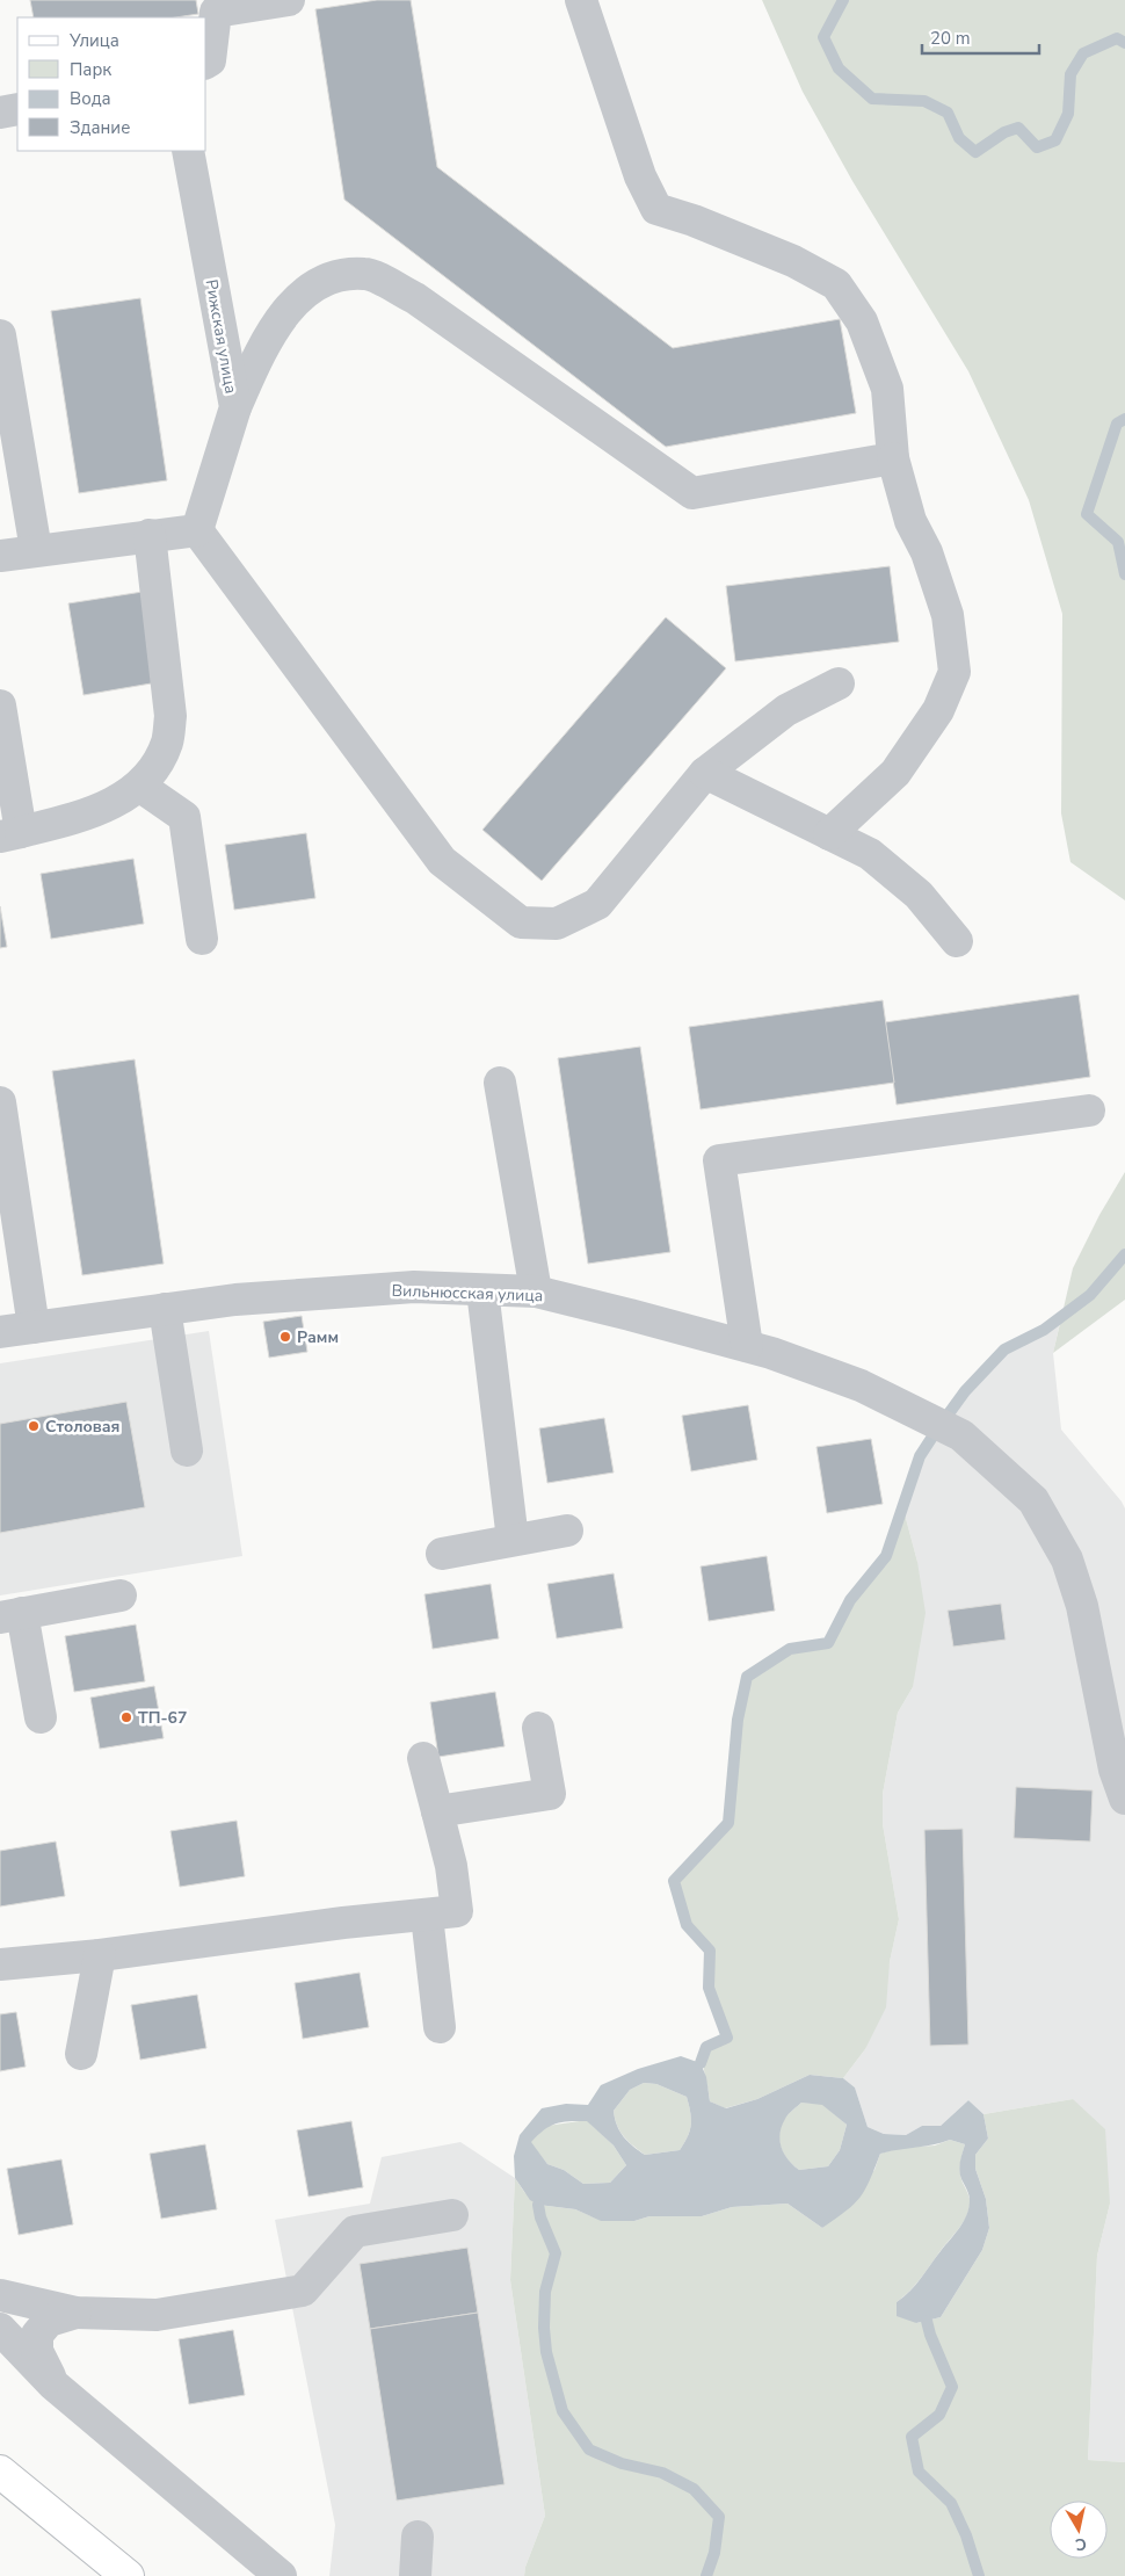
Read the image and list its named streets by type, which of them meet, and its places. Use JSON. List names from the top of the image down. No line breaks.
{"streets":{"street":["Рижская улица","Вильнюсская улица"]},"places":["Рамм","Столовая","ТП-67"],"legend":["Улица","Парк","Вода","Здание"],"scale_bar":"20 m","north":"bottom"}
